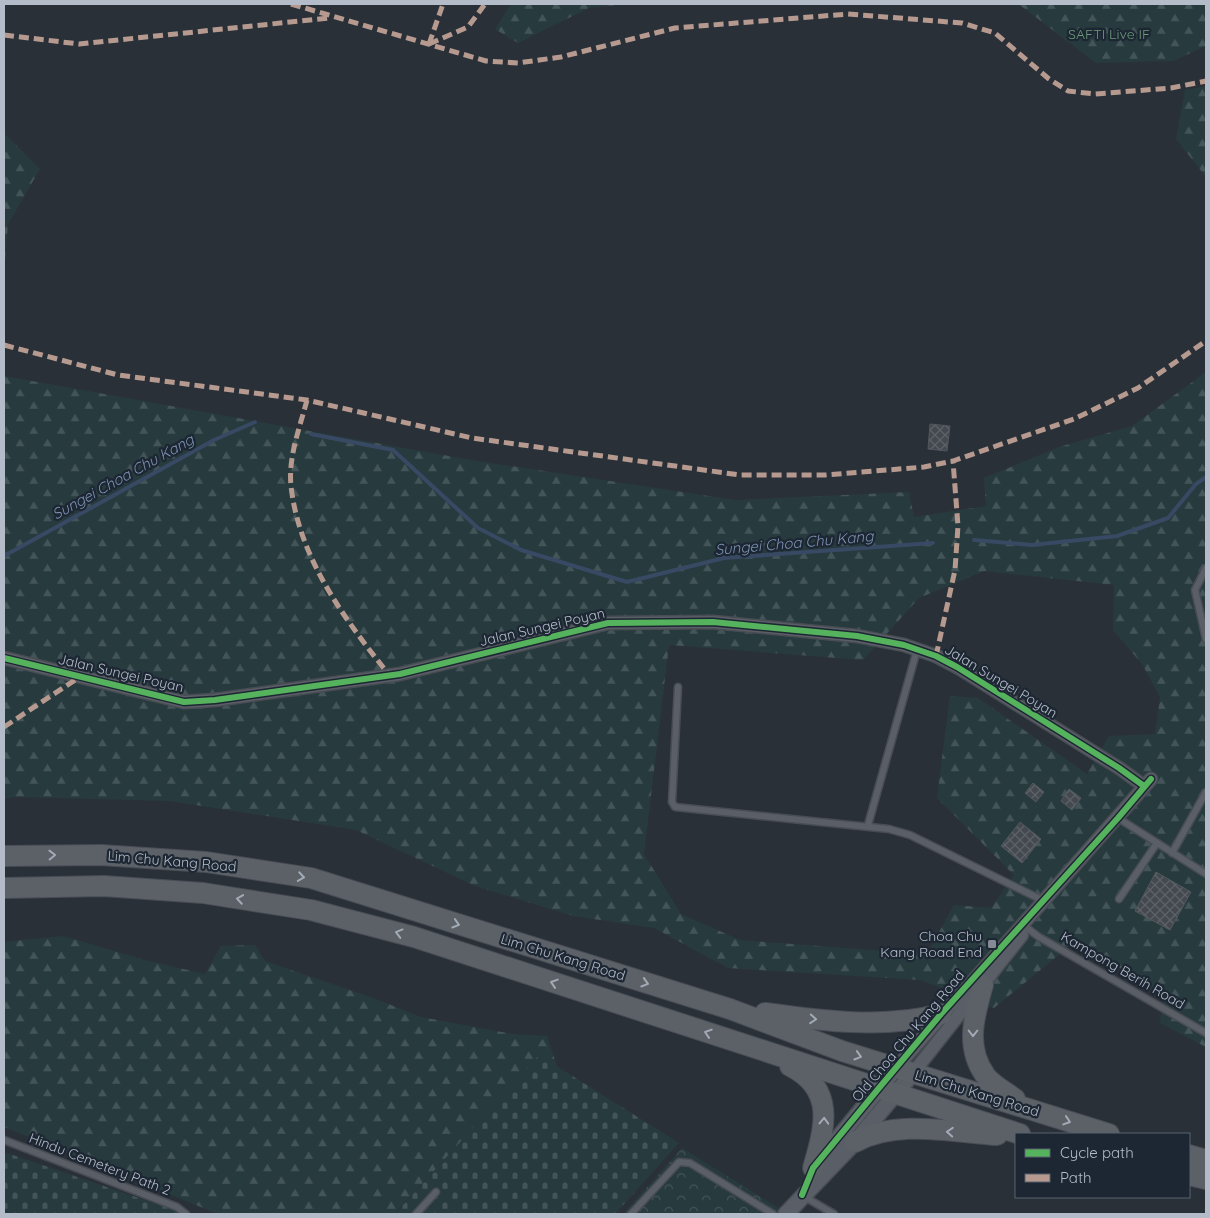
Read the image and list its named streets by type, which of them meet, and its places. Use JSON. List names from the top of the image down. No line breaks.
{"streets":{"main road":["Lim Chu Kang Road"],"street":["Jalan Sungei Poyan","Old Choa Chu Kang Road"],"lane":["Kampong Berih Road","Hindu Cemetery Path 2"]},"crossings":[["Jalan Sungei Poyan","Old Choa Chu Kang Road"],["Lim Chu Kang Road","Old Choa Chu Kang Road"],["Kampong Berih Road","Old Choa Chu Kang Road"]],"water":["Sungei Choa Chu Kang"],"parks":["SAFTI Live IF"],"places":{"transit":["Choa Chu Kang Road End"]},"legend":["Cycle path","Path"]}
